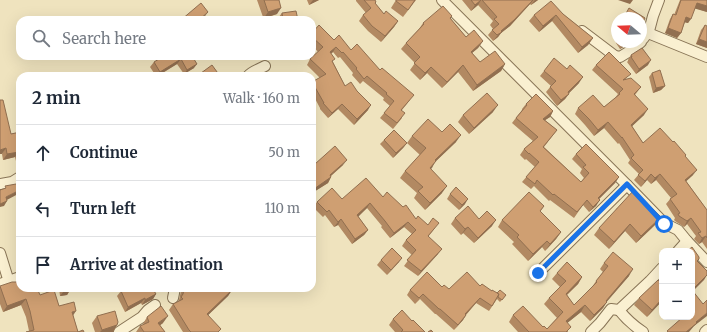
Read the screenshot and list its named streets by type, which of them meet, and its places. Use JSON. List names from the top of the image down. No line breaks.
{"north":"left","page":{"search":"Search here","heading":["2 min","Walk · 160 m"],"list":[["Continue","50 m"],["Turn left","110 m"],"Arrive at destination"],"map_buttons":["+","−"]}}
